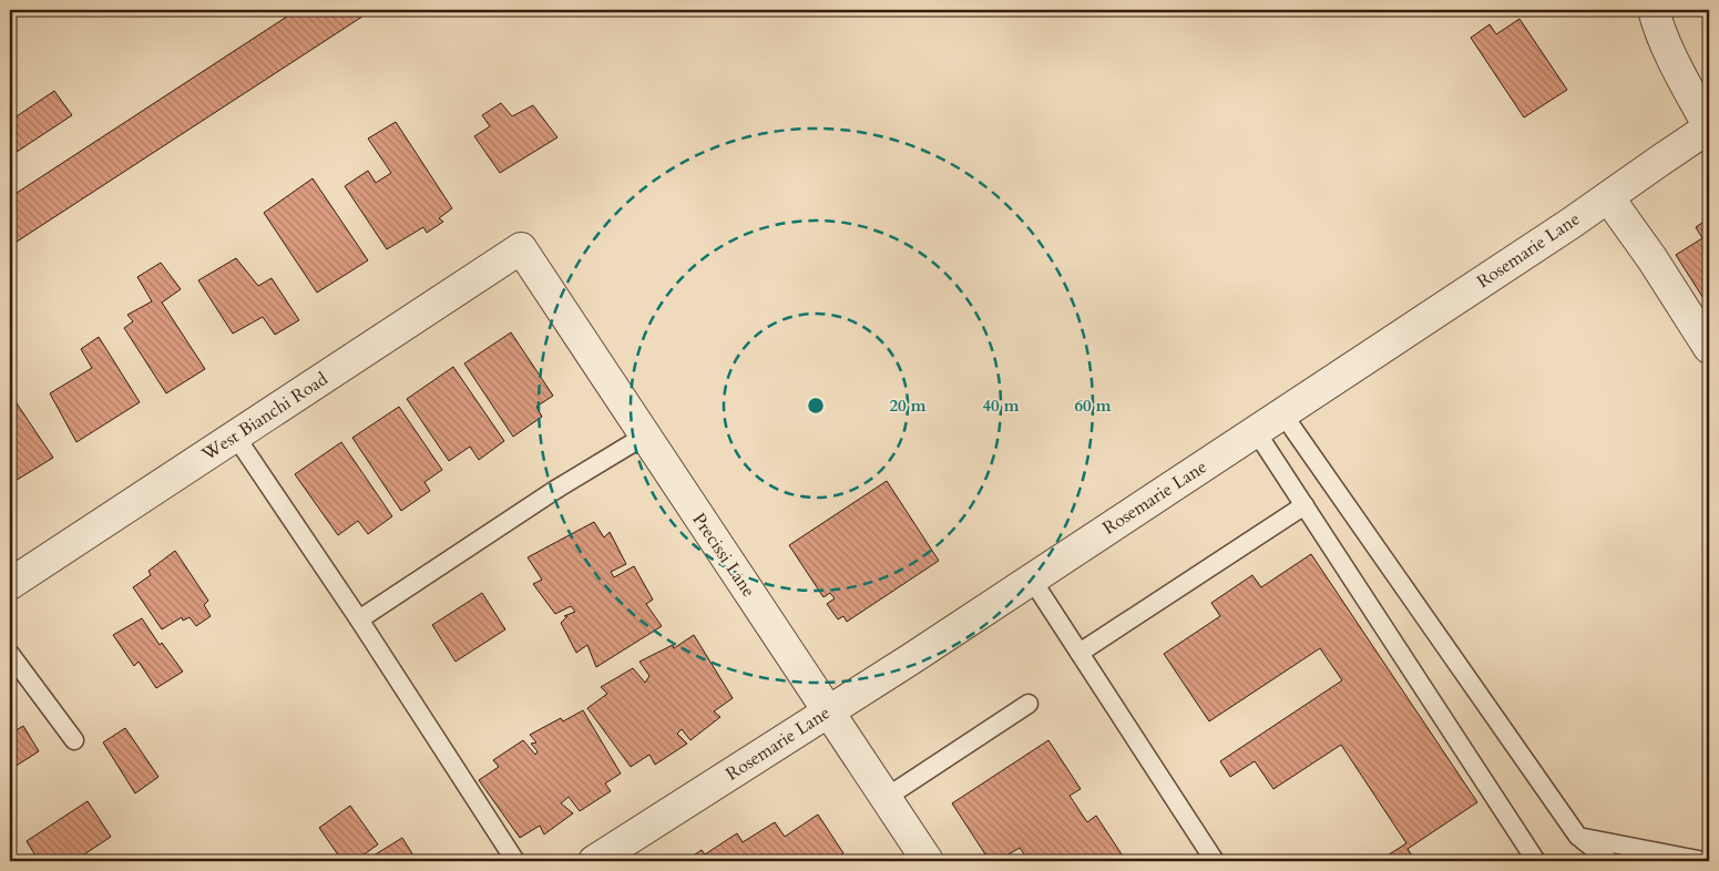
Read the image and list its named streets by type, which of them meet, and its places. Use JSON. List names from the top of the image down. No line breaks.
{"streets":{"street":["Rosemarie Lane","West Bianchi Road","Precissi Lane"]},"crossings":[["Rosemarie Lane","Precissi Lane"],["West Bianchi Road","Precissi Lane"]],"rings":["20 m","40 m","60 m"]}
